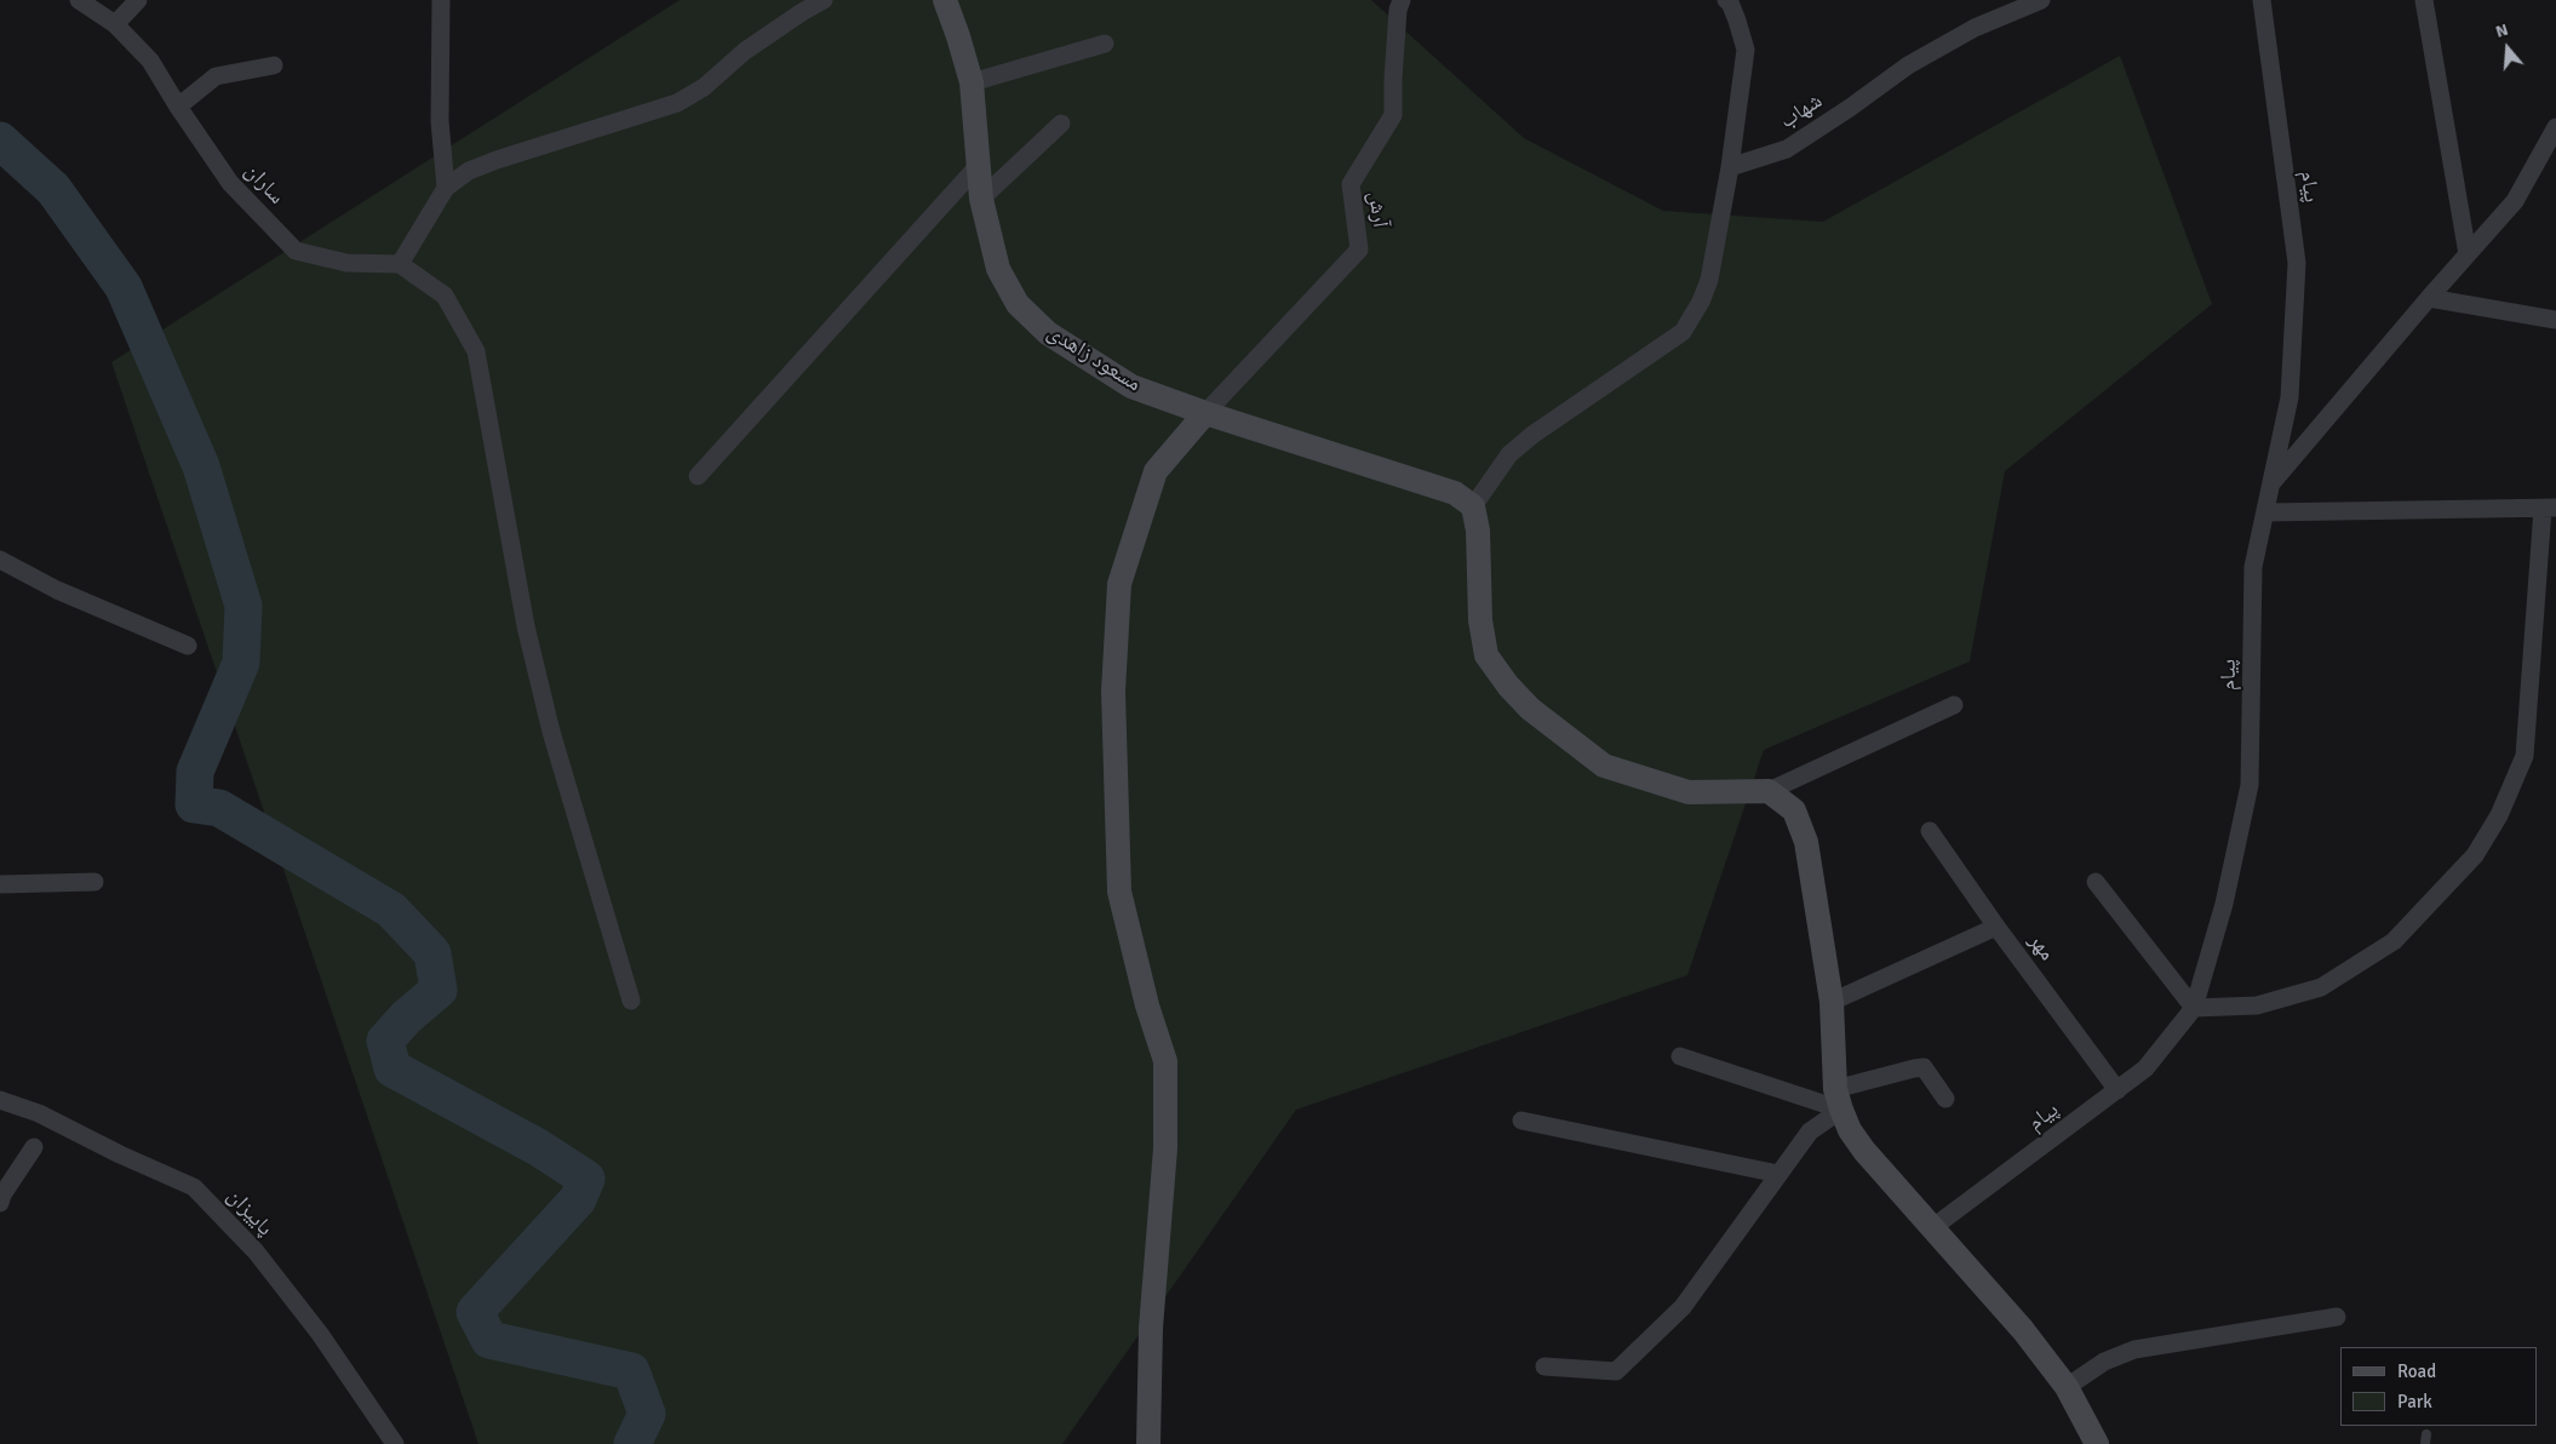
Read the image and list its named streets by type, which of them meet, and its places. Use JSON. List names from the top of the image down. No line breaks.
{"streets":{"street":["شهاب","ساران","پیام","آرش","مسعود زاهدی","مهر","پاییزان"]},"crossings":[["پیام","مهر"],["آرش","مسعود زاهدی"]],"legend":["Road","Park"],"north":"top"}
